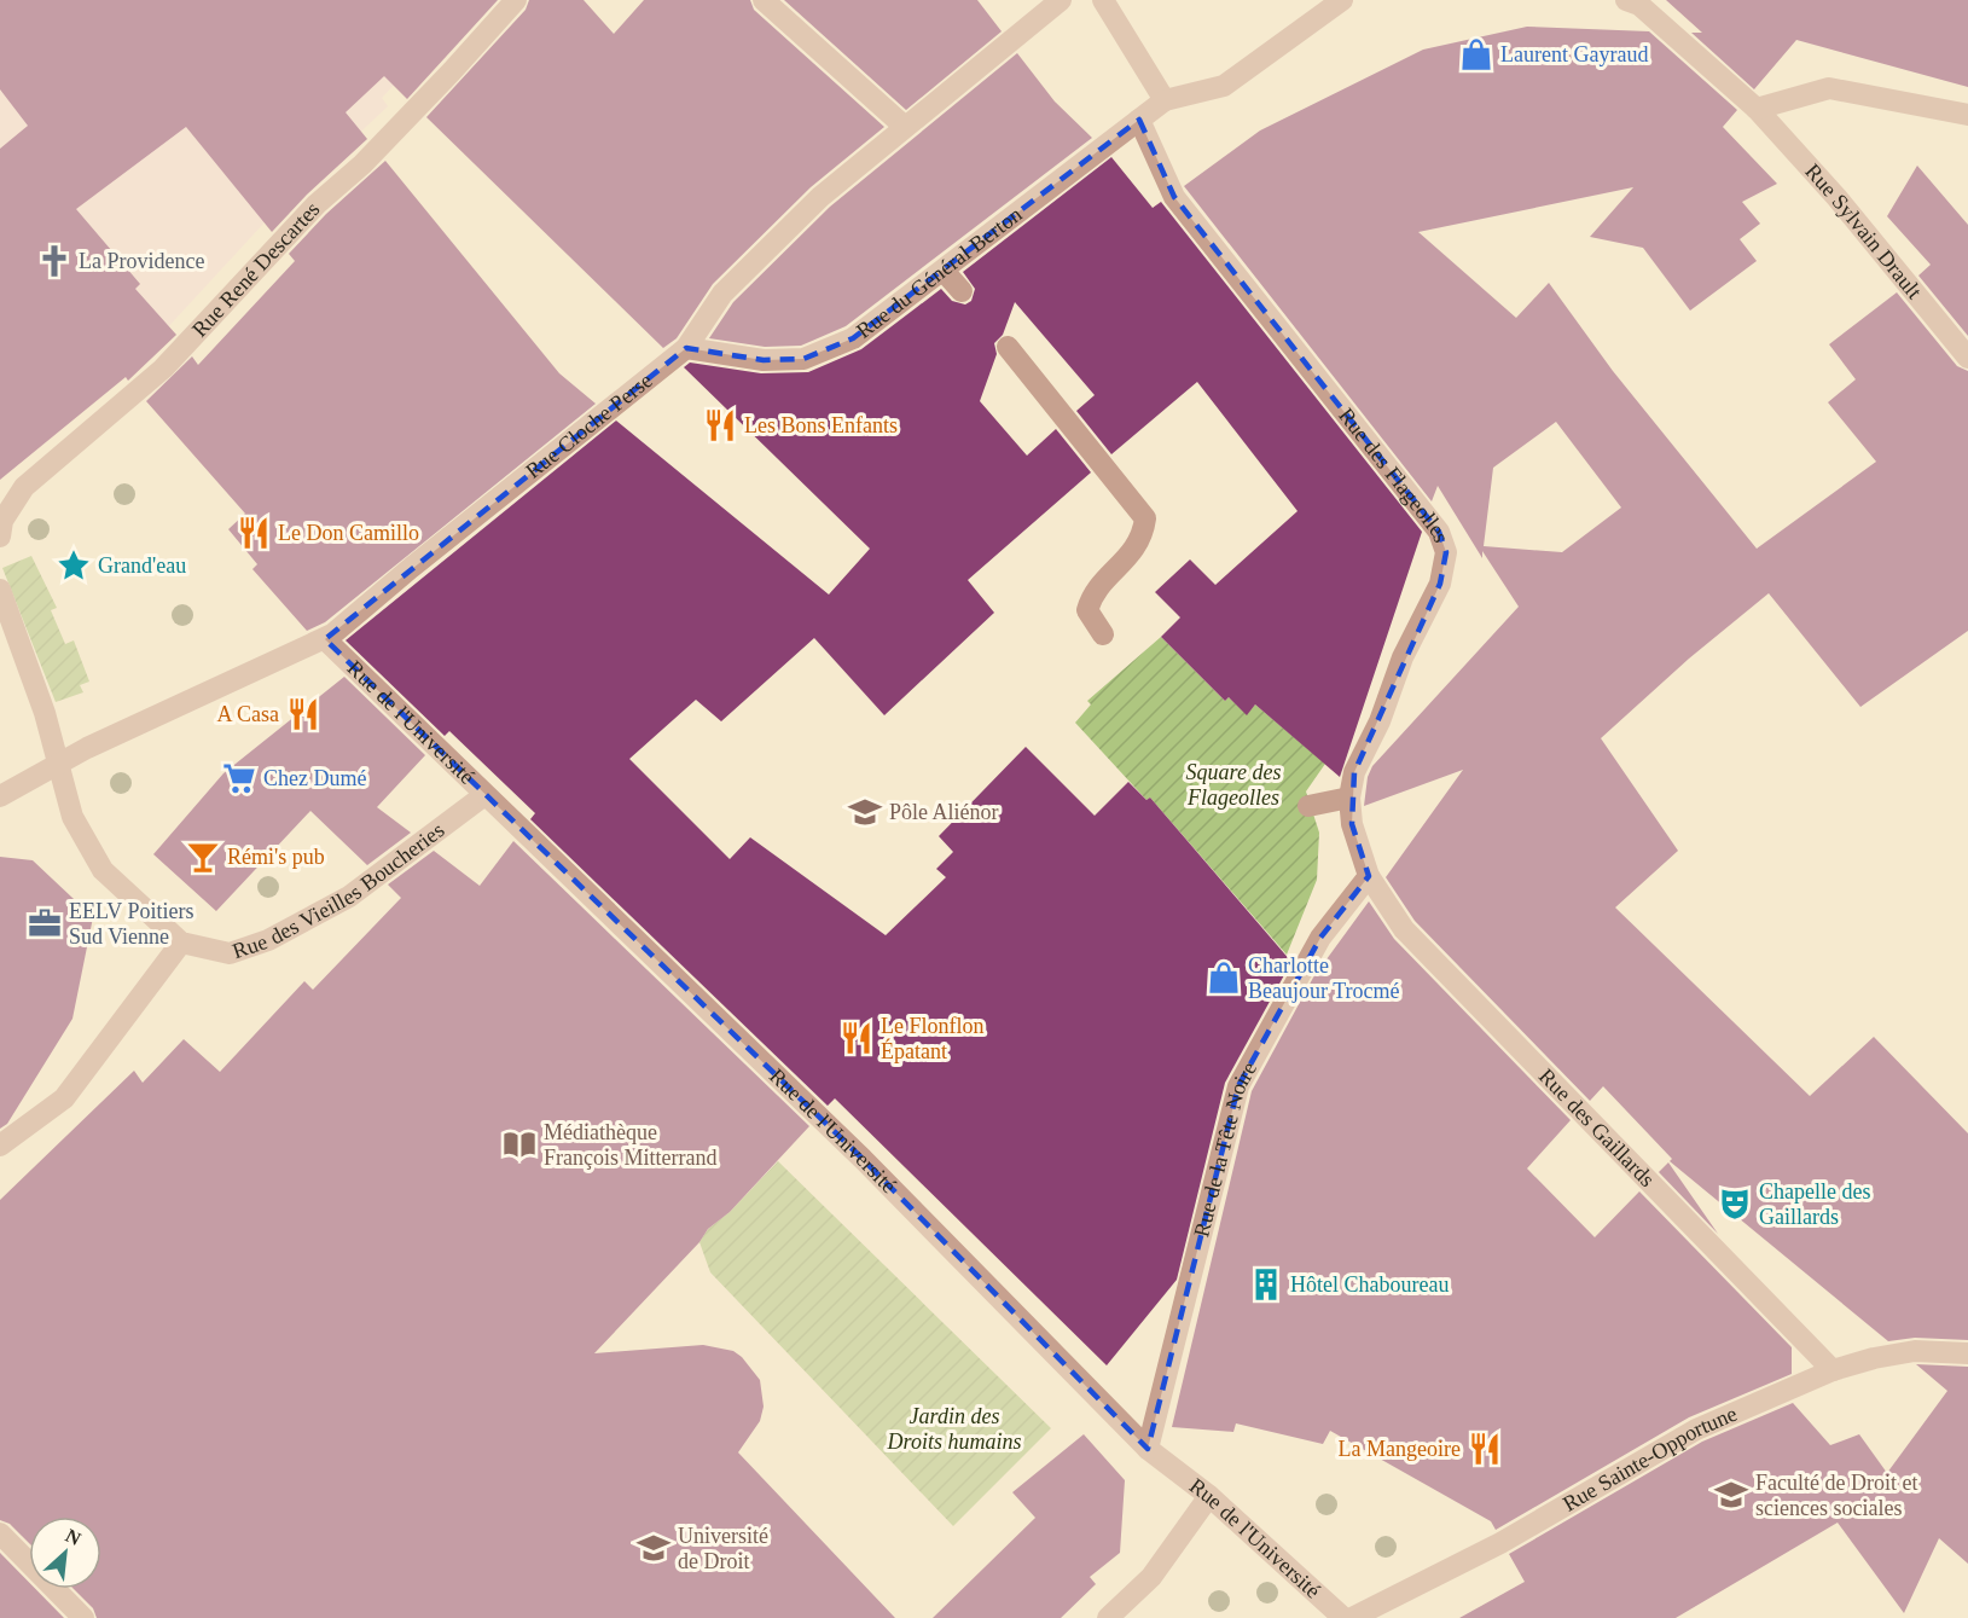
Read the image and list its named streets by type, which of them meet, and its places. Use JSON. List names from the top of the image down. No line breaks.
{"streets":{"street":["Rue Sylvain Drault","Rue René Descartes","Rue du Général Berton","Rue Cloche Perse","Rue des Flageolles","Rue de l'Université","Rue des Vieilles Boucheries","Rue des Gaillards","Rue de la Tête Noire","Rue Sainte-Opportune"]},"crossings":[["Rue du Général Berton","Rue Cloche Perse"],["Rue du Général Berton","Rue des Flageolles"],["Rue Cloche Perse","Rue de l'Université"],["Rue des Flageolles","Rue des Gaillards"],["Rue des Flageolles","Rue de la Tête Noire"],["Rue de l'Université","Rue des Vieilles Boucheries"],["Rue de l'Université","Rue de la Tête Noire"],["Rue des Gaillards","Rue de la Tête Noire"],["Rue des Gaillards","Rue Sainte-Opportune"]],"parks":["Square des Flageolles","Jardin des Droits humains"],"places":{"shop":["Laurent Gayraud","Charlotte Beaujour Trocmé"],"church":["La Providence"],"restaurant":["Les Bons Enfants","Le Don Camillo","A Casa","Le Flonflon Épatant","La Mangeoire"],"place":["Grand'eau"],"supermarket":["Chez Dumé"],"school or university":["Pôle Aliénor","Faculté de Droit et sciences sociales","Université de Droit"],"bar":["Rémi's pub"],"office":["EELV Poitiers Sud Vienne"],"library":["Médiathèque François Mitterrand"],"theatre":["Chapelle des Gaillards"],"building":["Hôtel Chaboureau"]},"north":"top right"}
